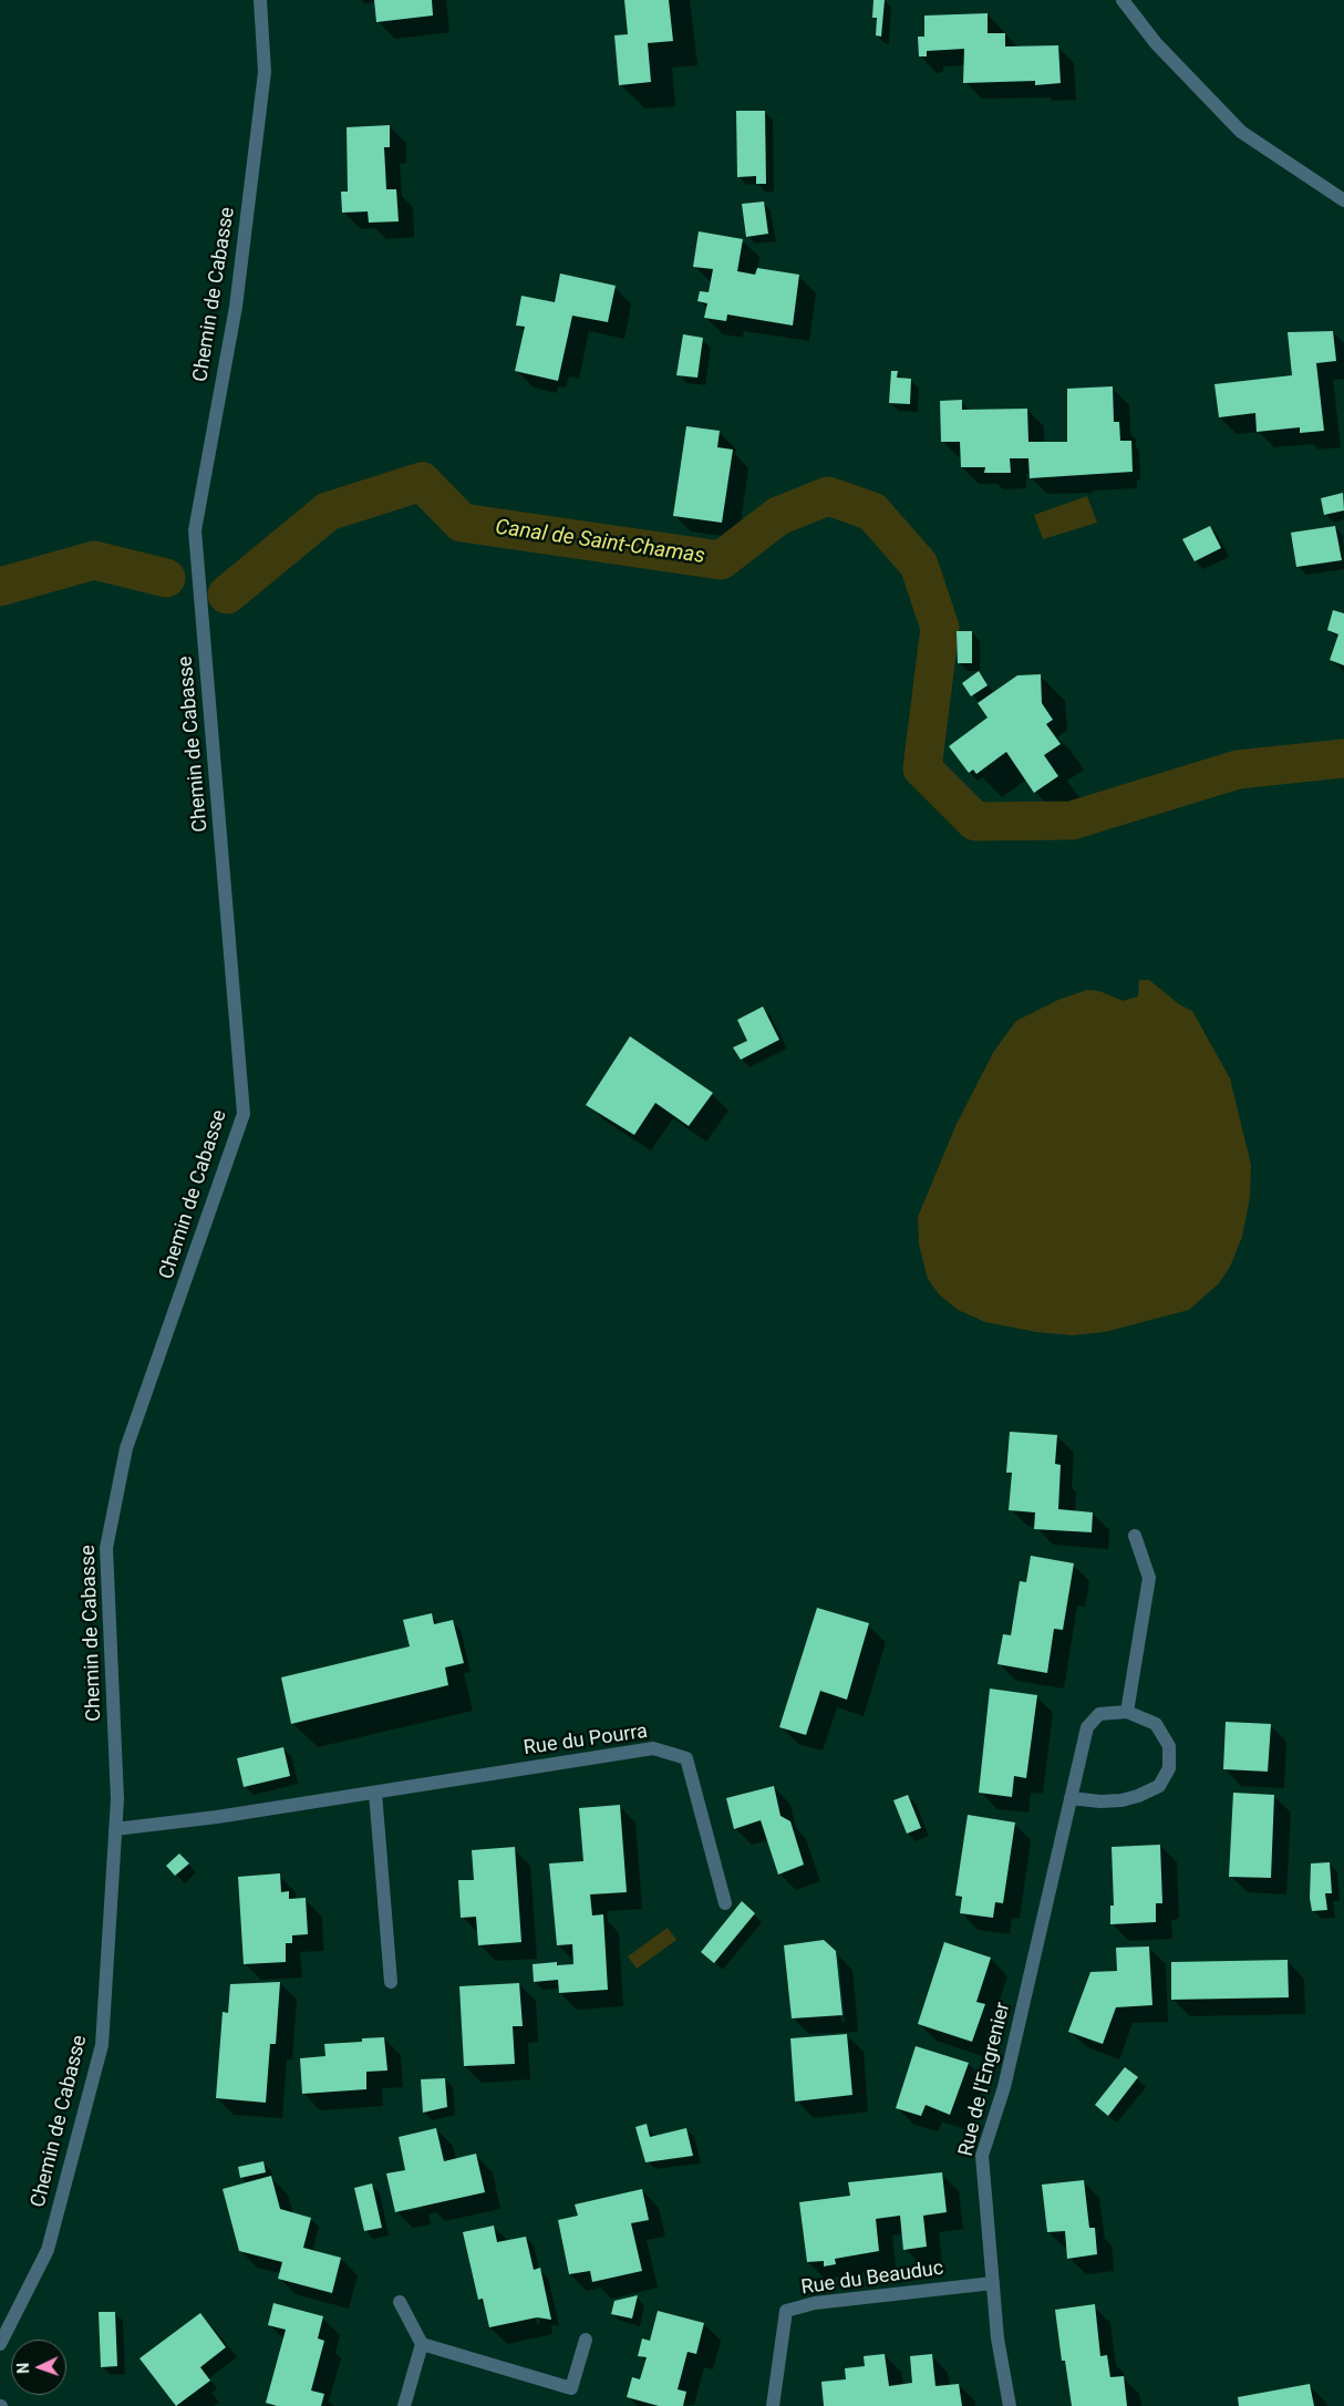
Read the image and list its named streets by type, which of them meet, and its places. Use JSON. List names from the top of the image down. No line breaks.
{"streets":{"street":["Chemin de Cabasse","Rue du Pourra","Rue de l'Engrenier","Rue du Beauduc"]},"crossings":[["Chemin de Cabasse","Rue du Pourra"],["Rue de l'Engrenier","Rue du Beauduc"]],"water":["Canal de Saint-Chamas"],"north":"left"}
